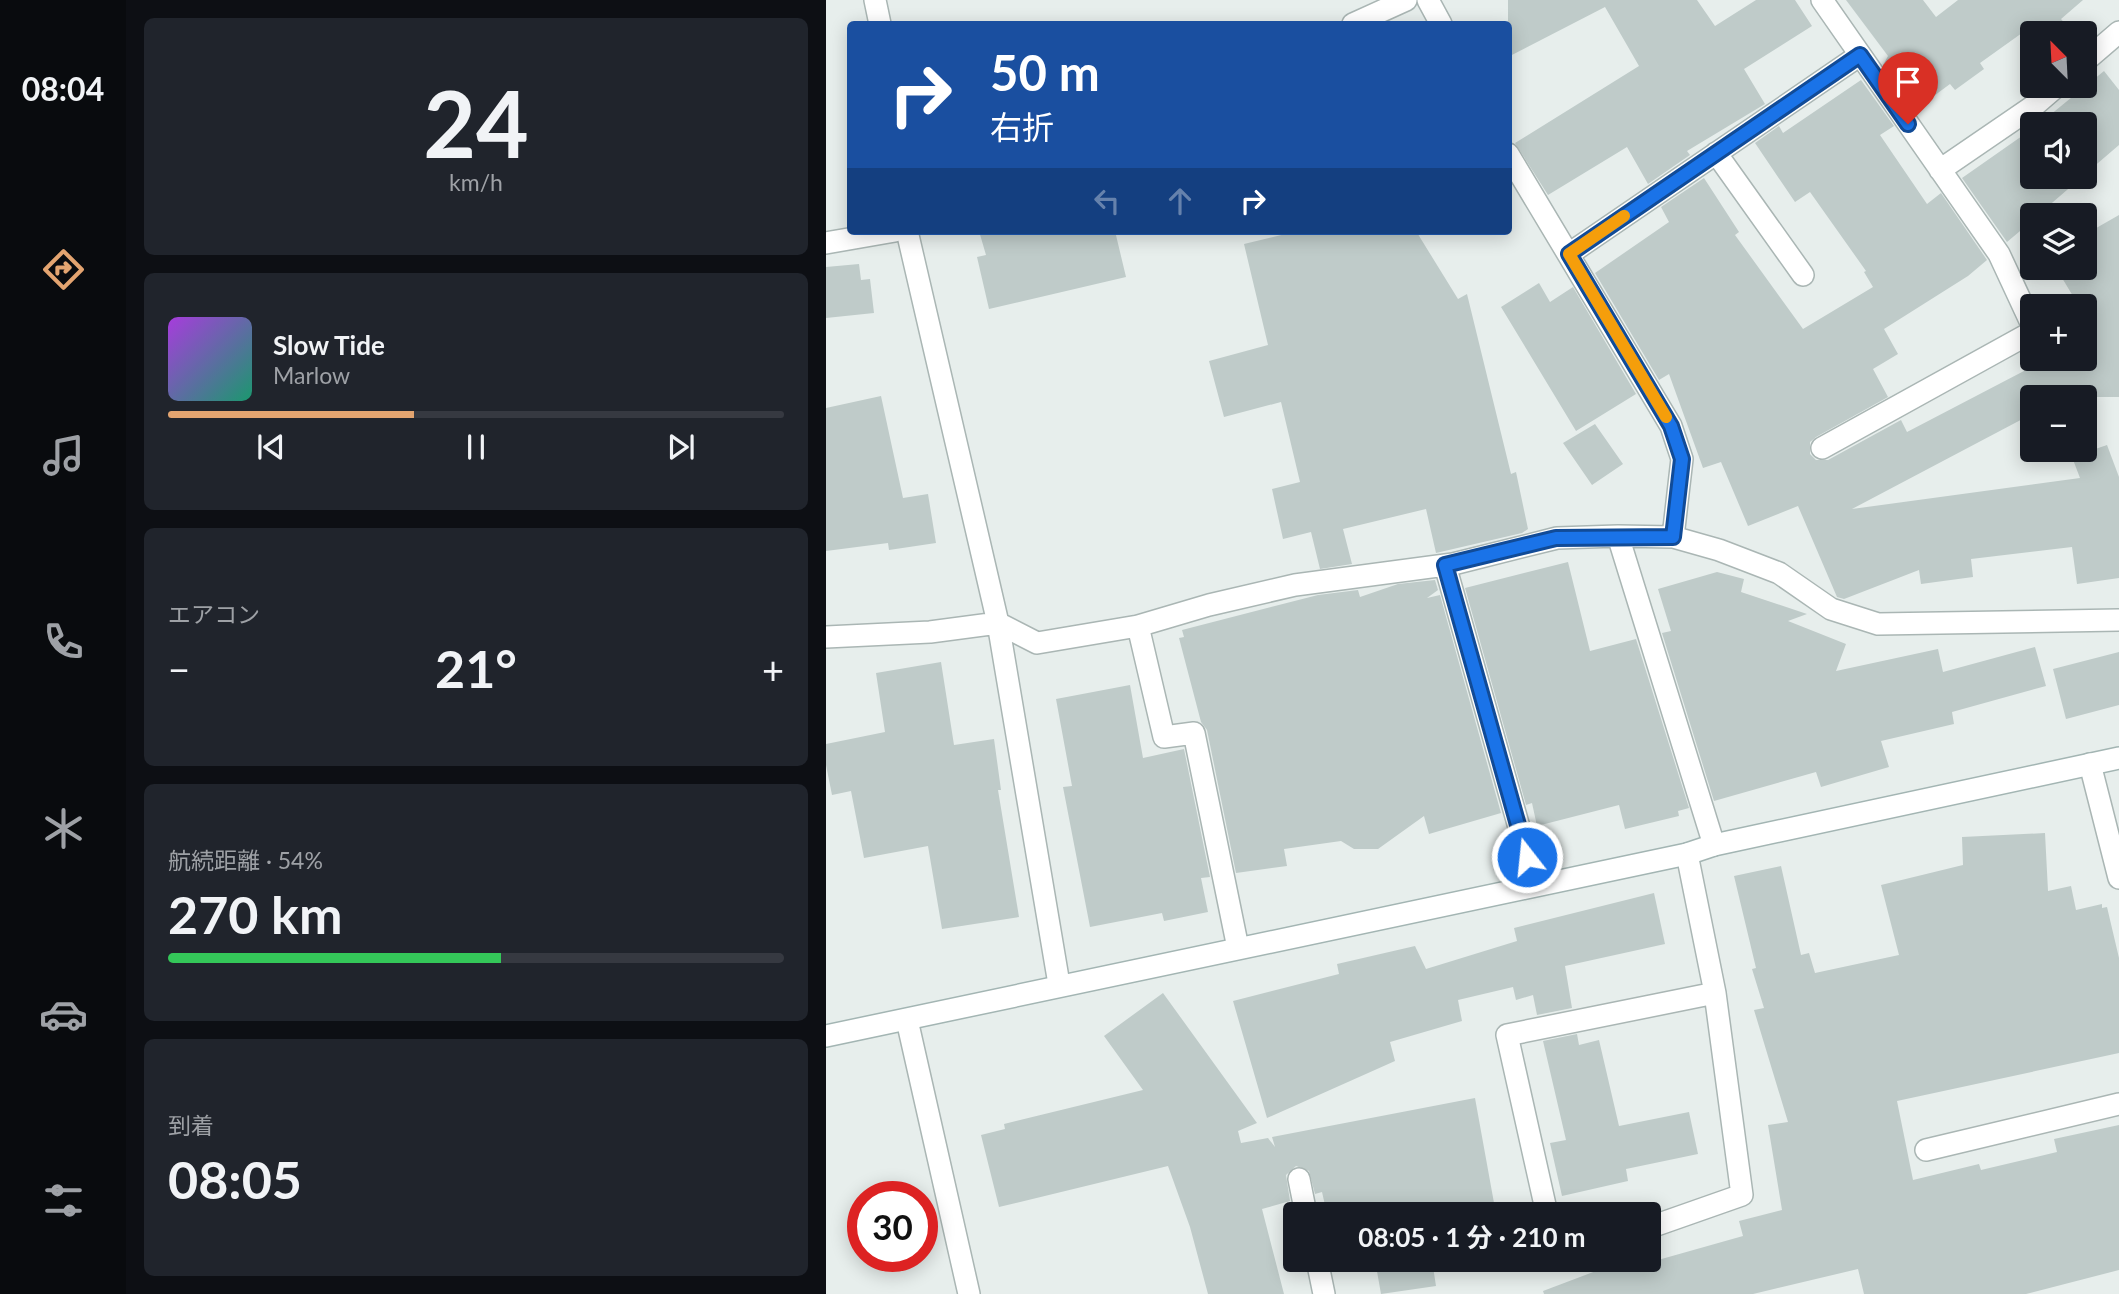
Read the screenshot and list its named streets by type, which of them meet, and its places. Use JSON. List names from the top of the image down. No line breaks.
{"north":"top left","page":{"tabs":"08:04","tile":[["24","km/h"],"エアコン",["航続距離 · 54%","270 km"],["到着","08:05"]],"map_buttons":["+","−"],"turn":["50 m","右折"],"song":["Slow Tide","Marlow"],"heat":["−","21°","+"],"limit":"30","trip":"08:05 · 1 分 · 210 m"}}
